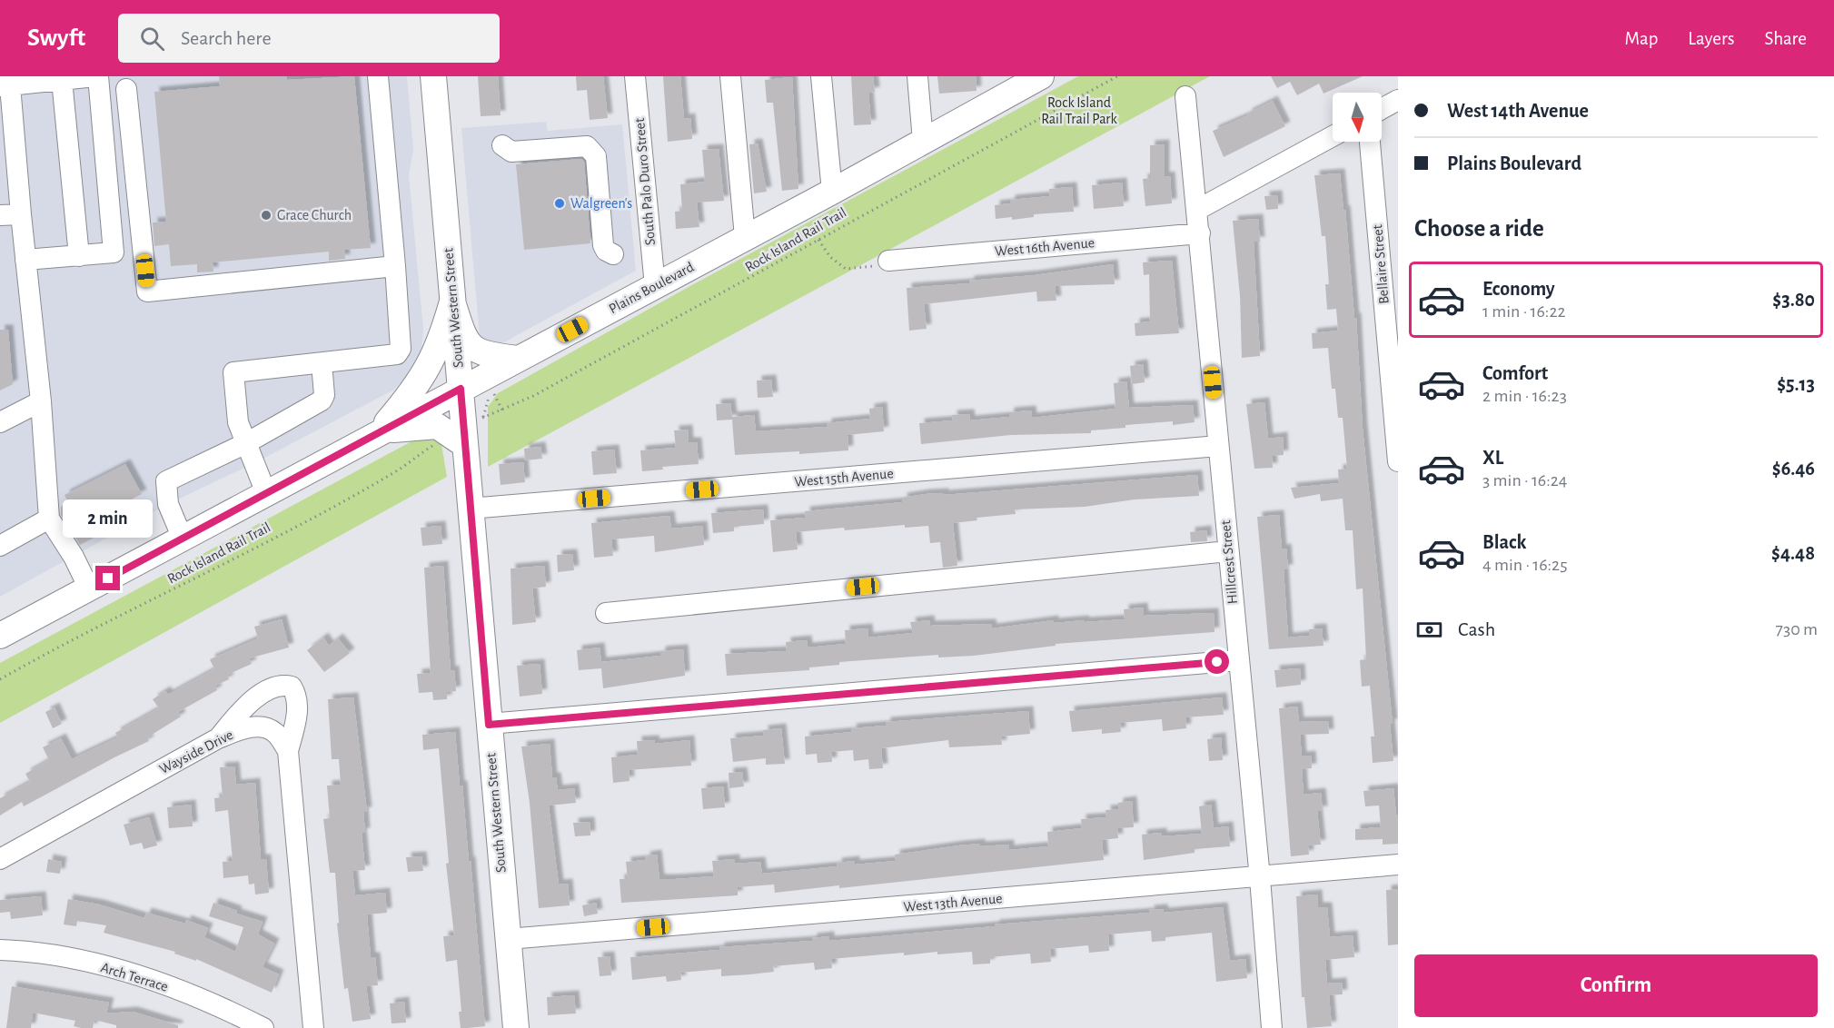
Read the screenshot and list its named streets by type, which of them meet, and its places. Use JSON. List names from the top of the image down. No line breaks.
{"streets":{"main road":["Plains Boulevard","South Western Street"],"street":["South Palo Duro Street","West 16th Avenue","Bellaire Street","West 15th Avenue","Hillcrest Street","Wayside Drive","West 13th Avenue","Arch Terrace"],"path":["Rock Island Rail Trail"]},"crossings":[["South Palo Duro Street","Plains Boulevard"],["West 16th Avenue","Hillcrest Street"],["Plains Boulevard","South Western Street"],["South Western Street","West 15th Avenue"],["South Western Street","West 13th Avenue"],["West 15th Avenue","Hillcrest Street"],["Hillcrest Street","West 13th Avenue"]],"parks":["Rock Island Rail Trail Park"],"places":["Walgreen's","Grace Church"],"north":"bottom","page":{"header":"Swyft","search":"Search here","nav":["Map","Layers","Share"],"banner":["West 14th Avenue","Plains Boulevard"],"heading":"Choose a ride","list":[{"name":"Economy","note":"1 min · 16:22","value":"$3.80"},{"name":"Comfort","note":"2 min · 16:23","value":"$5.13"},{"name":"XL","note":"3 min · 16:24","value":"$6.46"},{"name":"Black","note":"4 min · 16:25","value":"$4.48"}],"bubble":"2 min","pay":["Cash","730 m"],"buttons":"Confirm"}}
